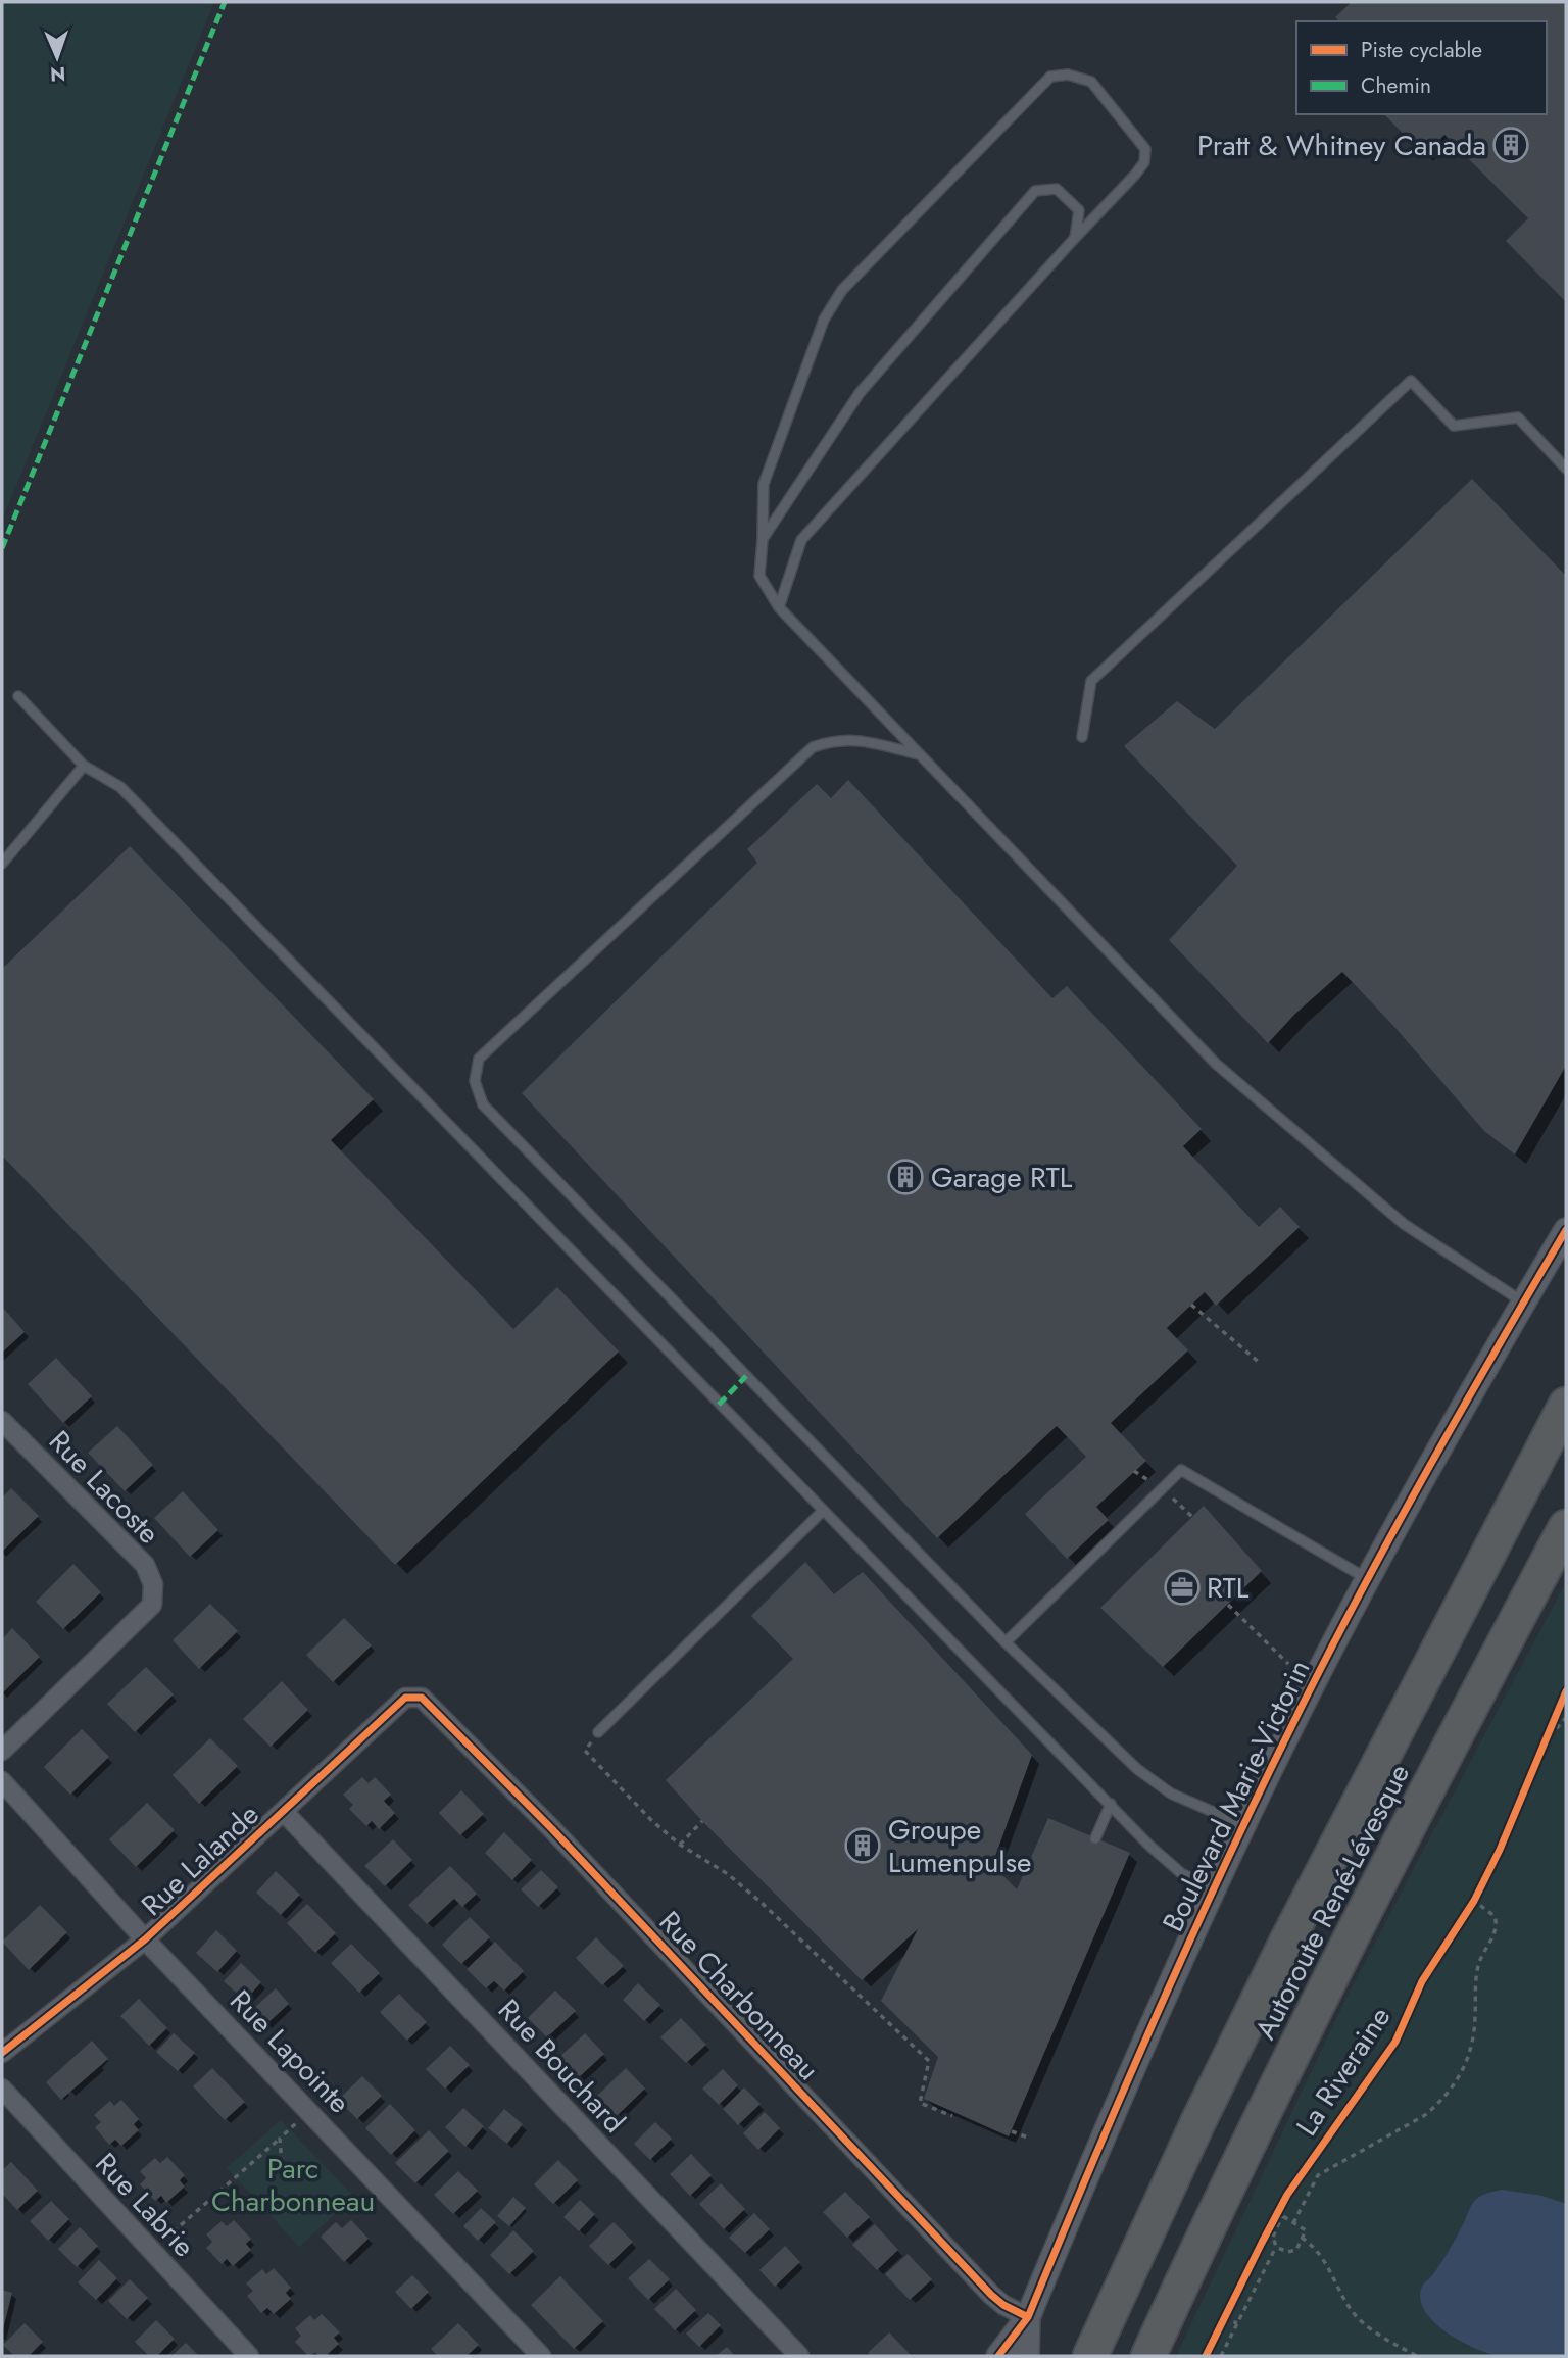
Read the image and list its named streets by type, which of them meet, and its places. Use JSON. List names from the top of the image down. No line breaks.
{"streets":{"highway":["Autoroute René-Lévesque"],"street":["Rue Lacoste","Boulevard Marie-Victorin","Rue Lalande","Rue Charbonneau","Rue Lapointe","Rue Bouchard","Rue Labrie"],"cycle path":["La Riveraine"]},"crossings":[["Boulevard Marie-Victorin","Rue Charbonneau"],["Rue Lalande","Rue Charbonneau"],["Rue Lalande","Rue Lapointe"],["Rue Lalande","Rue Bouchard"]],"parks":["Parc Charbonneau"],"places":{"building":["Pratt & Whitney Canada","Garage RTL","Groupe Lumenpulse"],"office":["RTL"]},"legend":["Piste cyclable","Chemin"],"north":"bottom"}
